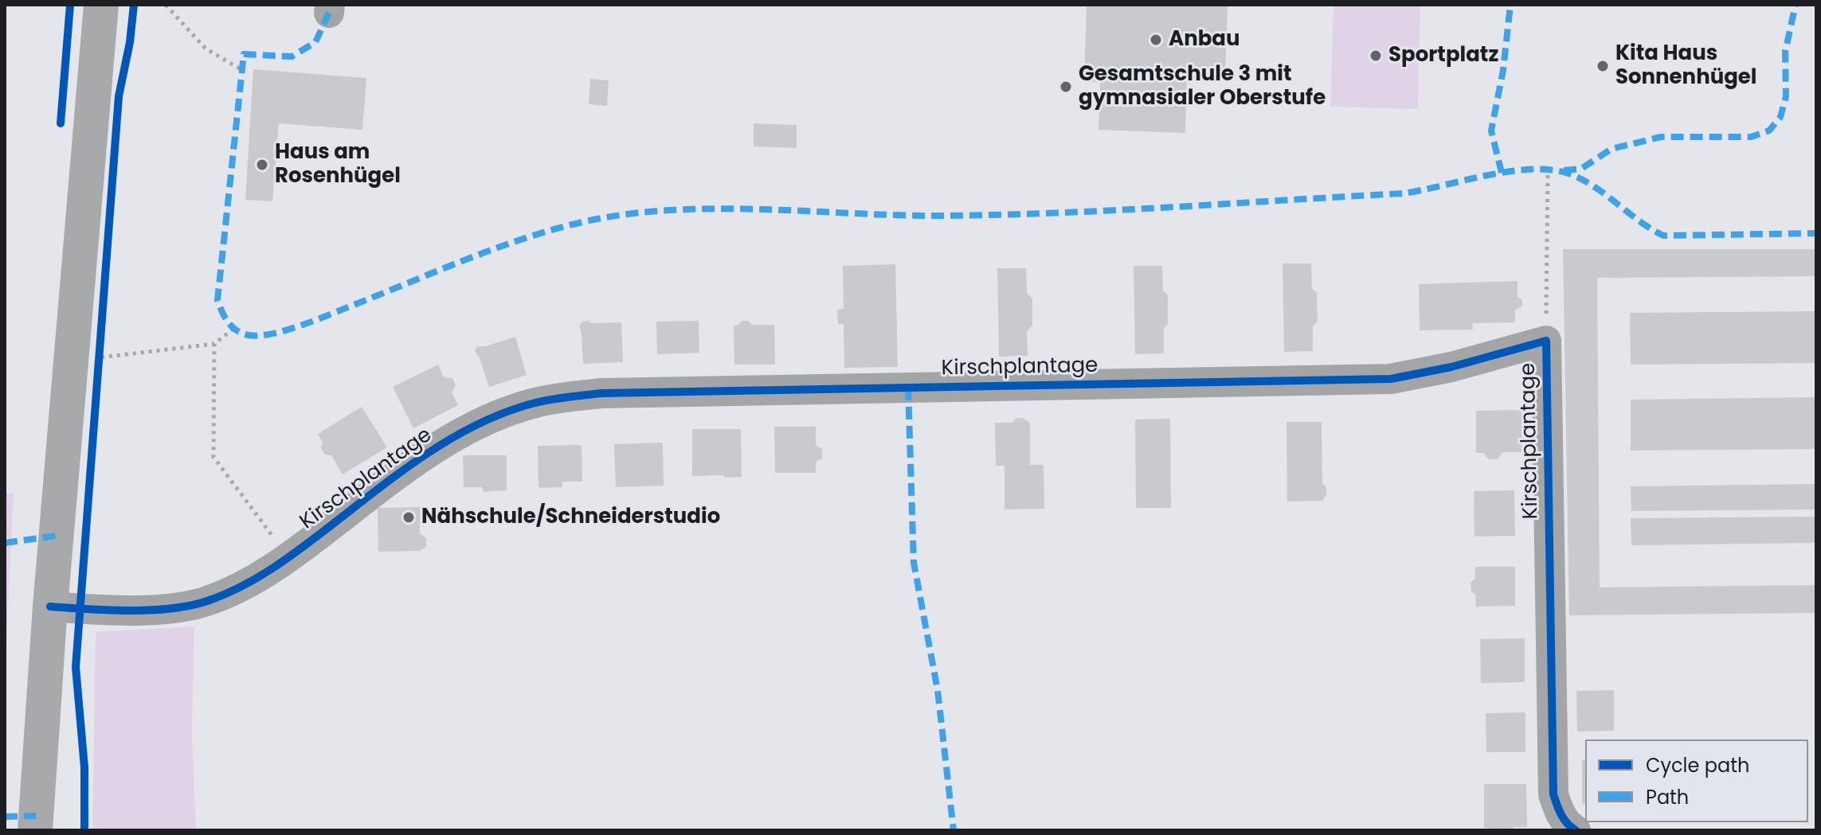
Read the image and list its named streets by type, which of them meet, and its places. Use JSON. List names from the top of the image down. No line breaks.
{"streets":{"street":["Kirschplantage"]},"places":["Anbau","Sportplatz","Kita Haus Sonnenhügel","Gesamtschule 3 mit gymnasialer Oberstufe","Haus am Rosenhügel","Nähschule/Schneiderstudio"],"legend":["Cycle path","Path"]}
